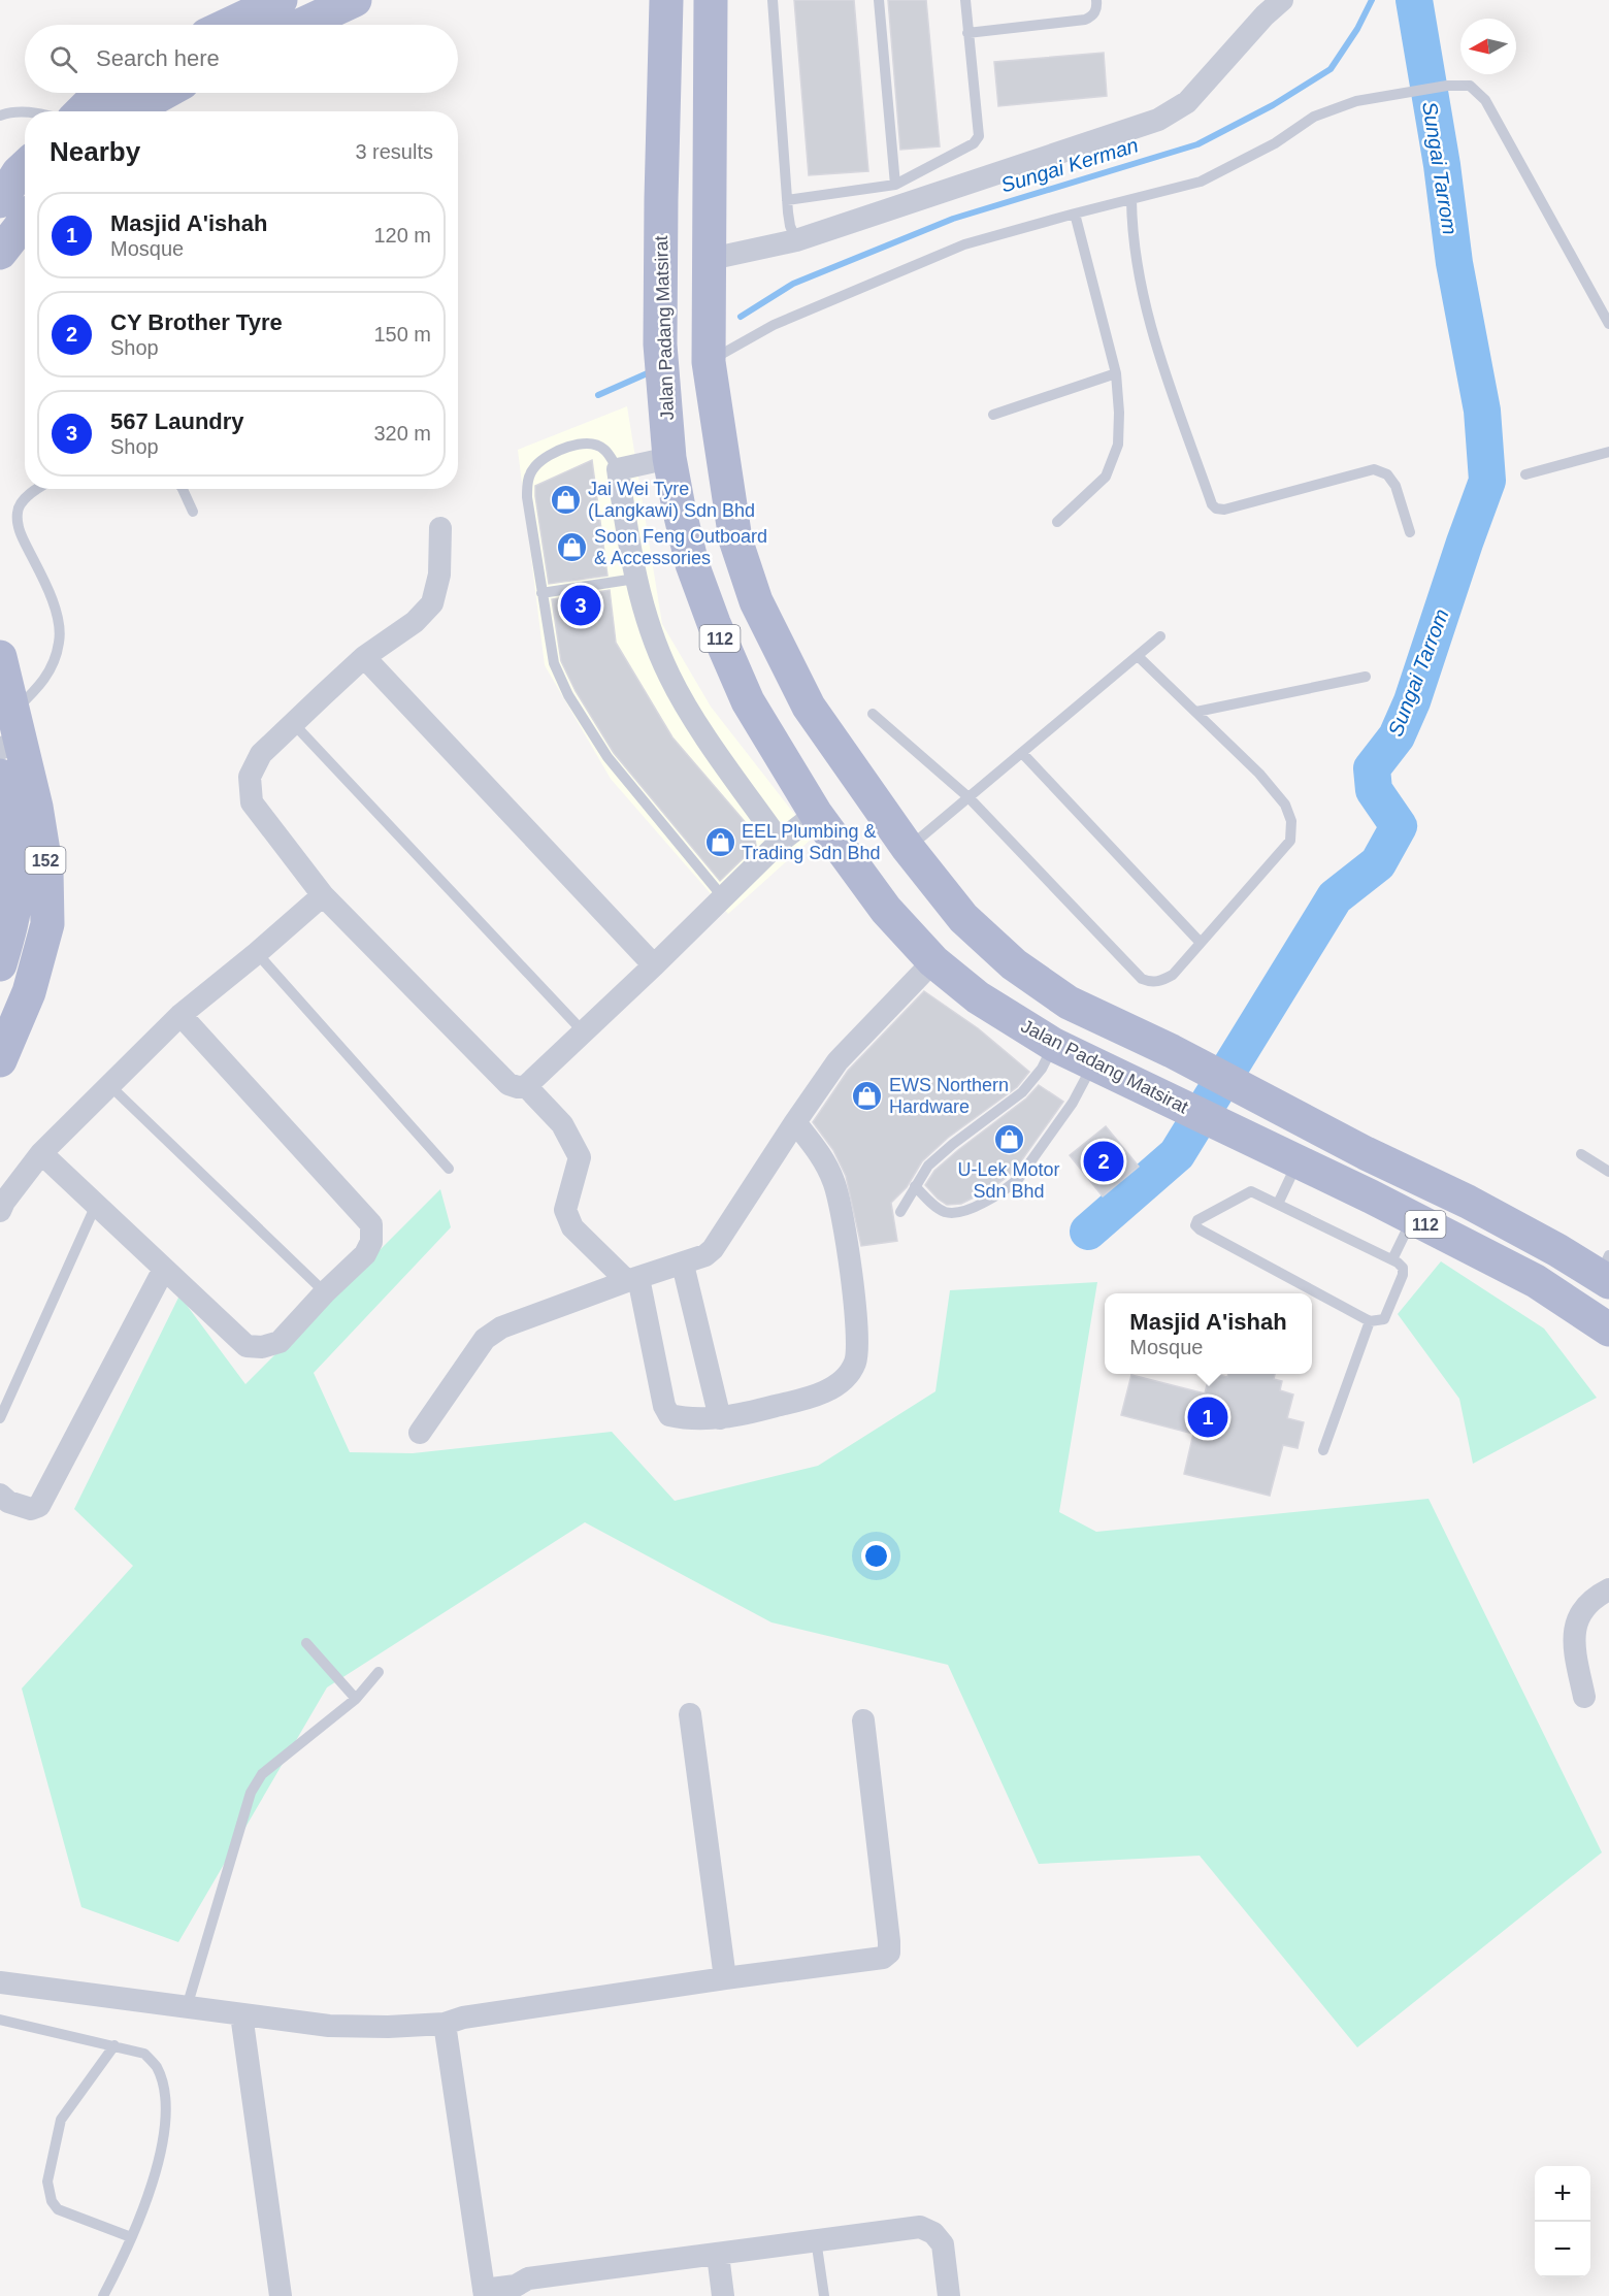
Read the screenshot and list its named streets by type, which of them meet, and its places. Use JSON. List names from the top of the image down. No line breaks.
{"streets":{"main road":["Jalan Padang Matsirat","112","152"]},"water":["Sungai Kerman","Sungai Tarrom"],"places":{"shop":["Jai Wei Tyre (Langkawi) Sdn Bhd","Soon Feng Outboard & Accessories","EEL Plumbing & Trading Sdn Bhd","EWS Northern Hardware","U-Lek Motor Sdn Bhd"]},"north":"left","page":{"search":"Search here","heading":["Nearby","3 results"],"list":[{"mark":"1","name":"Masjid A'ishah","note":"Mosque","value":"120 m"},{"mark":"2","name":"CY Brother Tyre","note":"Shop","value":"150 m"},{"mark":"3","name":"567 Laundry","note":"Shop","value":"320 m"}],"pins":["3","2","1"],"popup":["Masjid A'ishah","Mosque"],"map_buttons":["+","−"]}}
